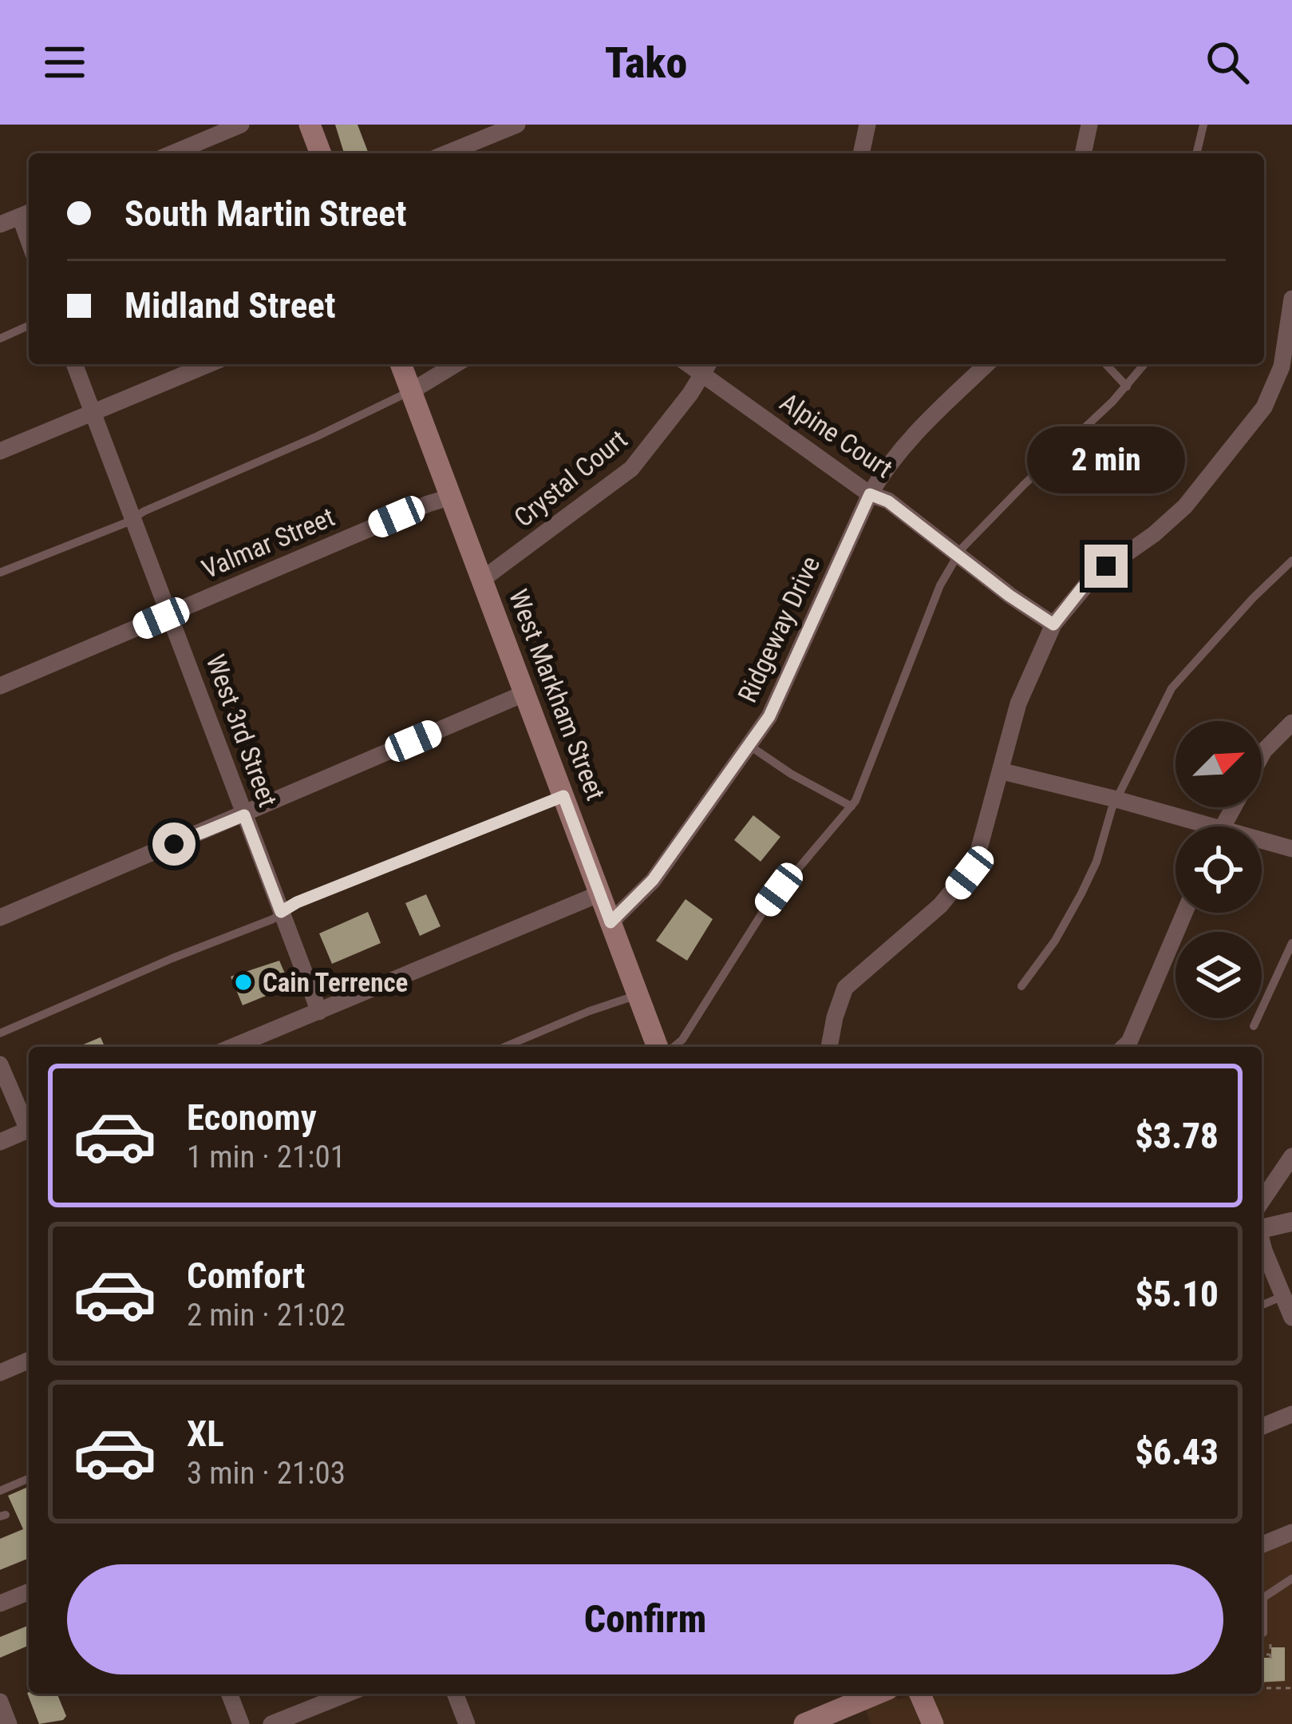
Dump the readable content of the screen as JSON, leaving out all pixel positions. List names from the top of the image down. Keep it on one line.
{"streets":{"main road":["West Markham Street"],"street":["Alpine Court","Crystal Court","Valmar Street","Ridgeway Drive","West 3rd Street"]},"crossings":[["Alpine Court","Crystal Court"],["Alpine Court","Ridgeway Drive"],["Crystal Court","West Markham Street"],["Valmar Street","West Markham Street"],["Valmar Street","West 3rd Street"],["Ridgeway Drive","West Markham Street"]],"places":["Cain Terrence"],"north":"top right","page":{"header":"Tako","banner":["South Martin Street","Midland Street"],"bubble":"2 min","list":[{"name":"Economy","note":"1 min · 21:01","value":"$3.78"},{"name":"Comfort","note":"2 min · 21:02","value":"$5.10"},{"name":"XL","note":"3 min · 21:03","value":"$6.43"}],"buttons":"Confirm"}}
